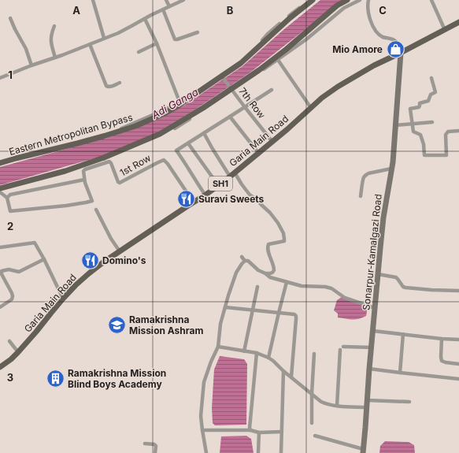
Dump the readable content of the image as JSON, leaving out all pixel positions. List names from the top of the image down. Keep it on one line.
{"streets":{"main road":["Eastern Metropolitan Bypass","Garia Main Road","SH1","Sonarpur-Kamalgazi Road"],"street":["7th Row","1st Row"]},"crossings":[["7th Row","Garia Main Road"],["Garia Main Road","1st Row"],["Garia Main Road","Sonarpur-Kamalgazi Road"]],"water":["Adi Ganga"],"places":{"shop":["Mio Amore"],"restaurant":["Suravi Sweets","Domino's"],"school or university":["Ramakrishna Mission Ashram"],"building":["Ramakrishna Mission Blind Boys Academy"]},"grid":{"columns":["A","B","C"],"rows":["1","2","3"]}}
